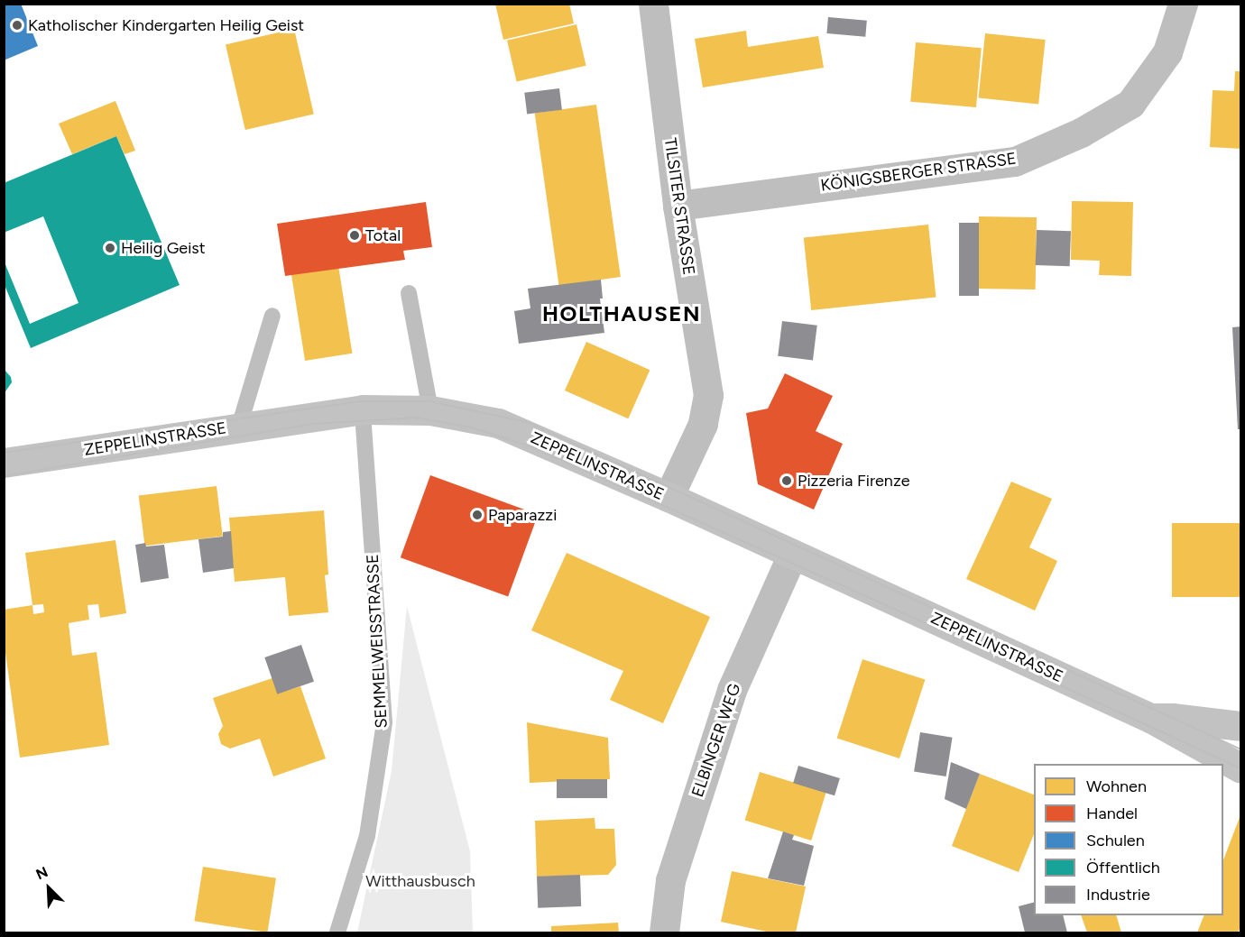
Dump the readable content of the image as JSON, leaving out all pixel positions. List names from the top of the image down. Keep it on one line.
{"streets":{"main road":["ZEPPELINSTRASSE"],"street":["KÖNIGSBERGER STRASSE","TILSITER STRASSE","ELBINGER WEG"],"lane":["SEMMELWEISSTRASSE"]},"crossings":[["KÖNIGSBERGER STRASSE","TILSITER STRASSE"],["TILSITER STRASSE","ZEPPELINSTRASSE"],["ZEPPELINSTRASSE","SEMMELWEISSTRASSE"],["ZEPPELINSTRASSE","ELBINGER WEG"]],"districts":["HOLTHAUSEN"],"parks":["Witthausbusch"],"places":["Katholischer Kindergarten Heilig Geist","Total","Heilig Geist","Pizzeria Firenze","Paparazzi"],"legend":["Wohnen","Handel","Schulen","Öffentlich","Industrie"],"north":"top left"}
